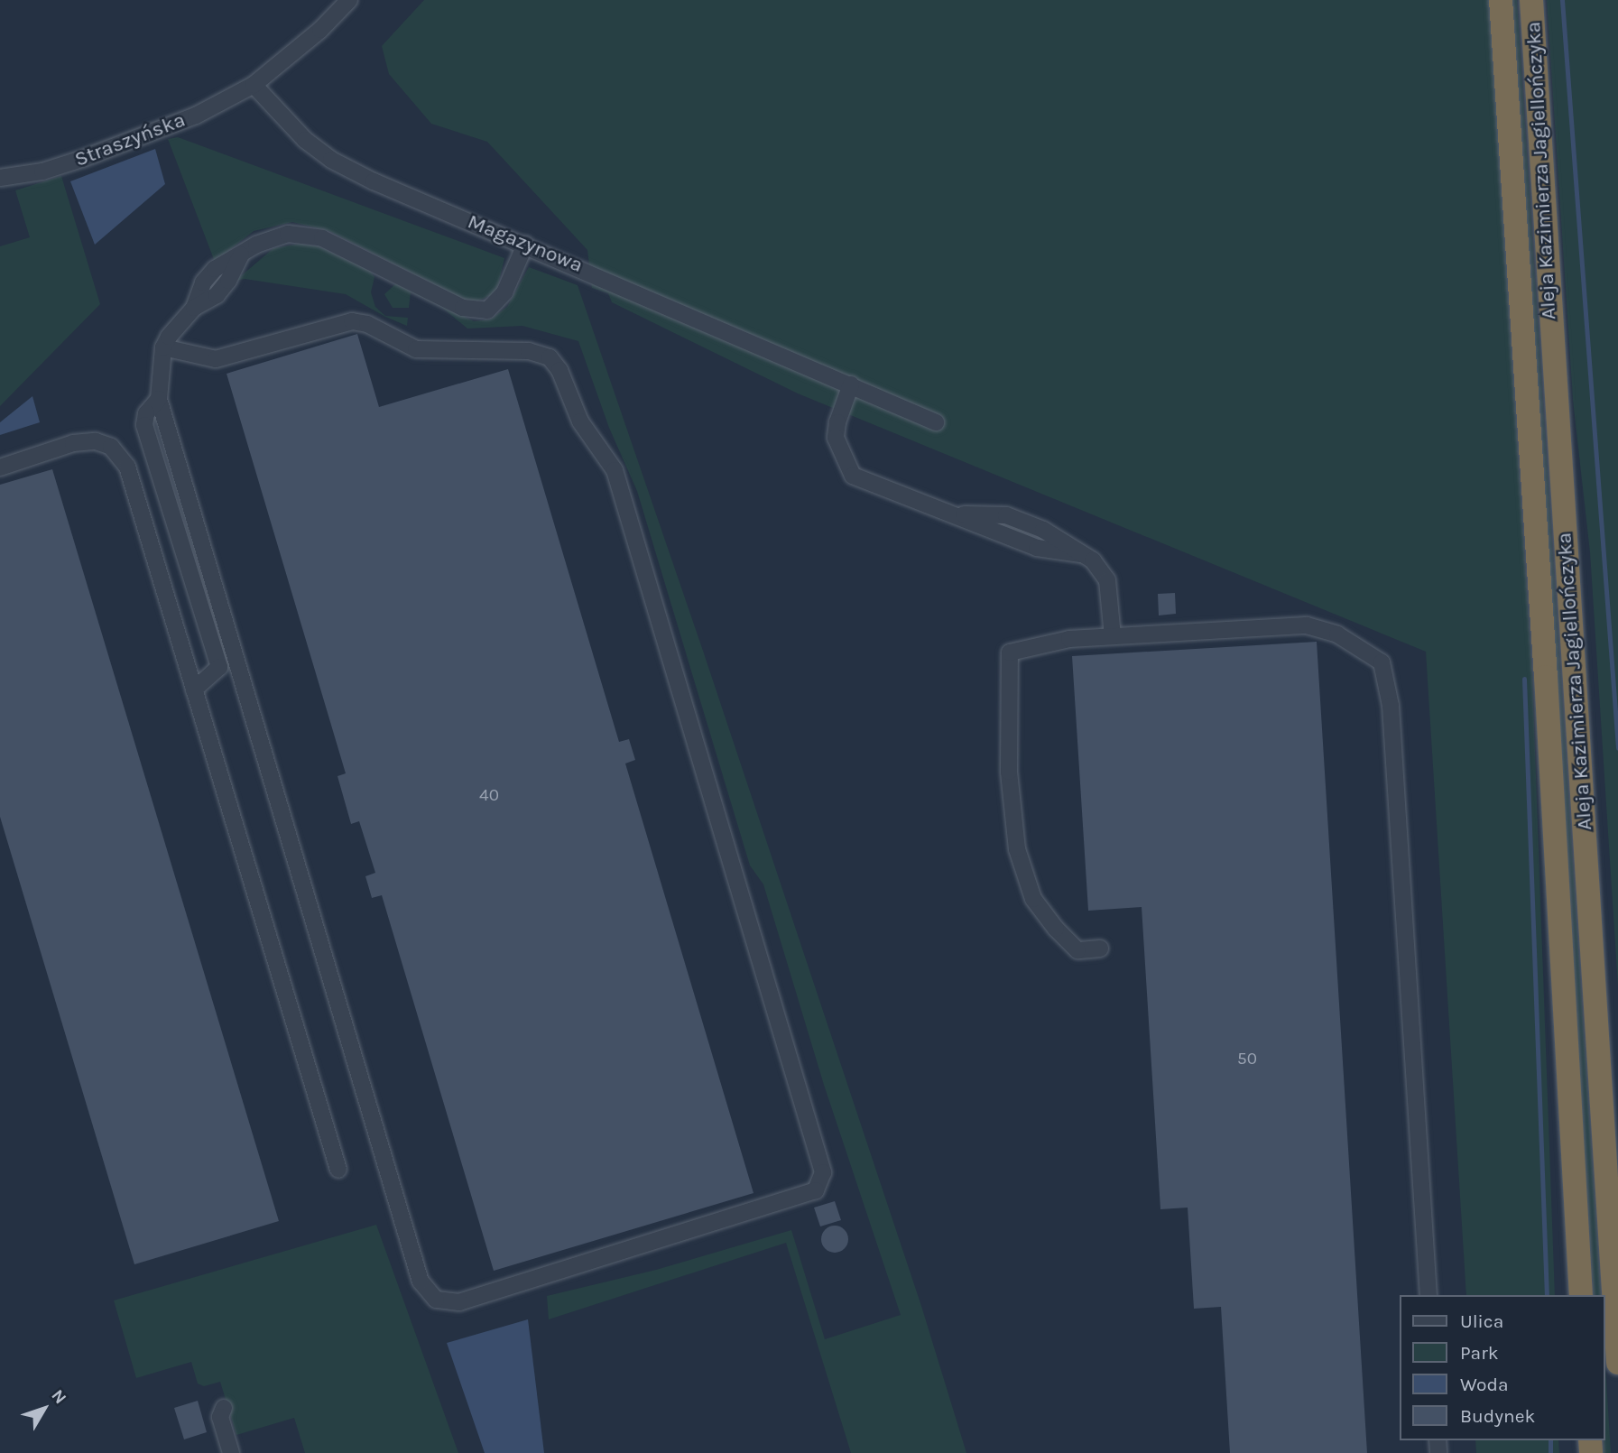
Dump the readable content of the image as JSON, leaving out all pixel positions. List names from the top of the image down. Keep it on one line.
{"streets":{"highway":["Aleja Kazimierza Jagiellończyka"],"street":["Straszyńska","Magazynowa"]},"crossings":[["Straszyńska","Magazynowa"]],"house_numbers":["40","50"],"legend":["Ulica","Park","Woda","Budynek"],"north":"top right"}
